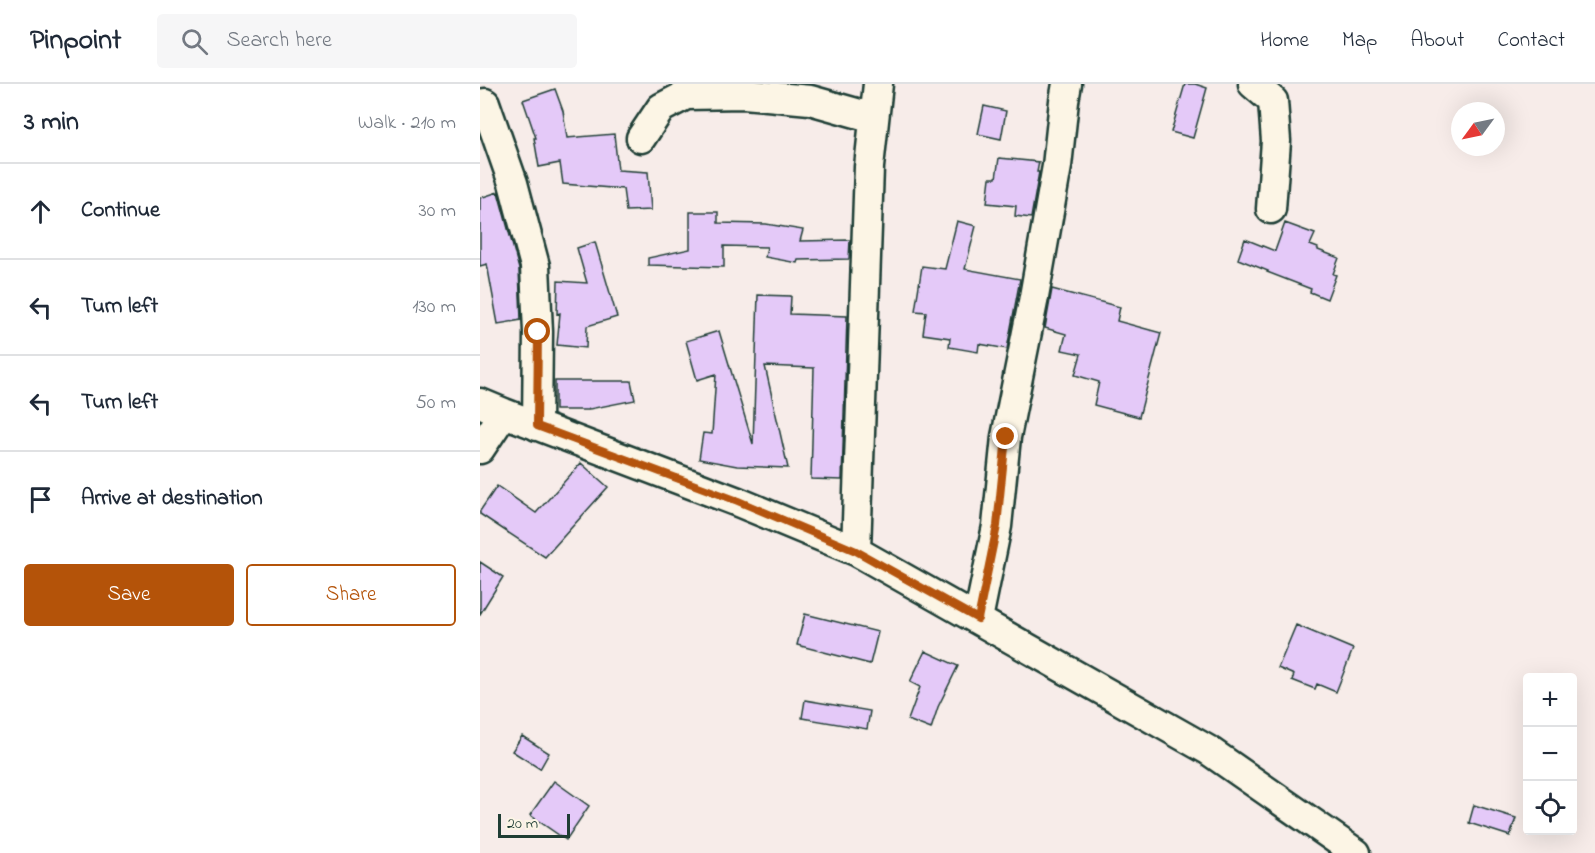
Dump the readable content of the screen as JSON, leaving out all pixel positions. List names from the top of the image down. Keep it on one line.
{"scale_bar":"20 m","north":"bottom left","page":{"header":"Pinpoint","search":"Search here","nav":["Home","Map","About","Contact"],"heading":["3 min","Walk · 210 m"],"list":[["Continue","30 m"],["Turn left","130 m"],["Turn left","50 m"],"Arrive at destination"],"buttons":["Save","Share"],"map_buttons":["+","−"],"scale":"20 m"}}
